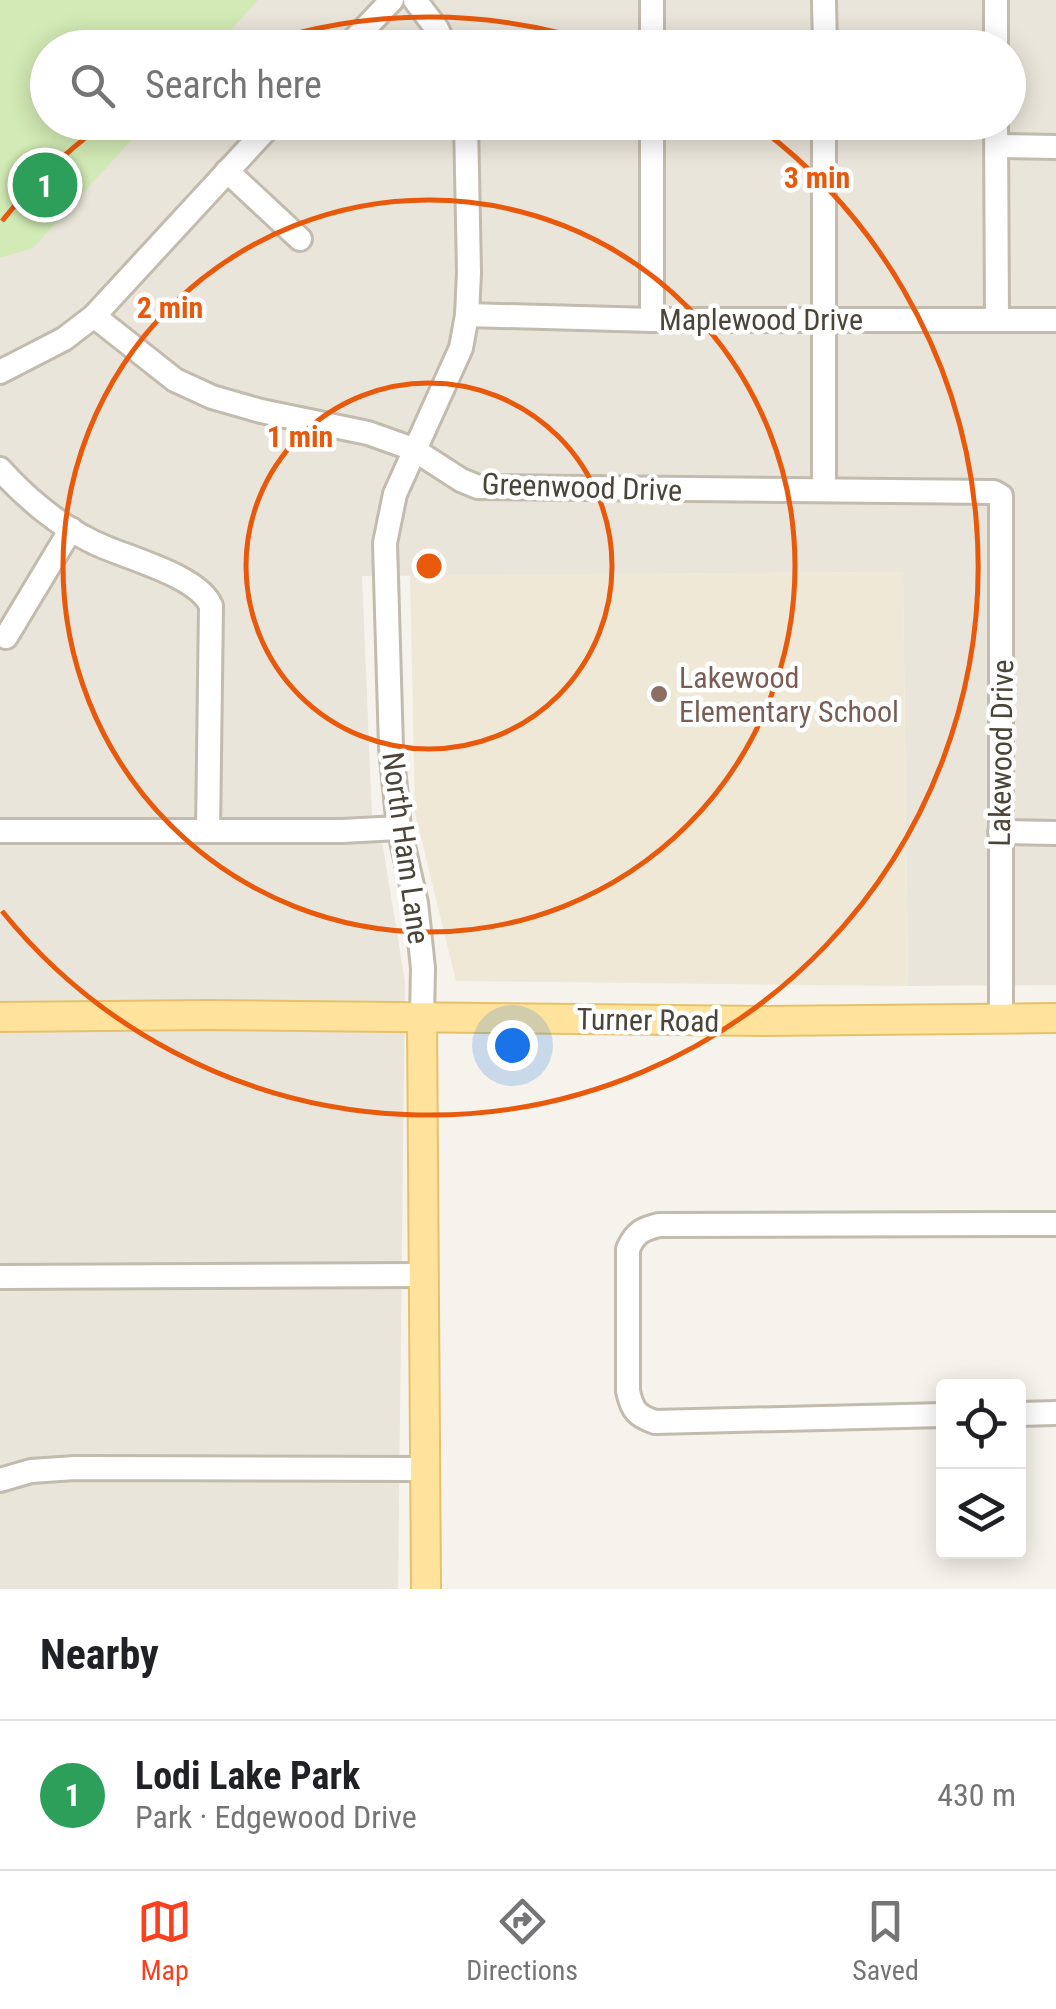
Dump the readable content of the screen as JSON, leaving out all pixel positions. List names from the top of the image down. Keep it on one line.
{"streets":{"main road":["North Ham Lane","Turner Road"],"street":["Maplewood Drive","Greenwood Drive","Lakewood Drive"]},"crossings":[["Maplewood Drive","North Ham Lane"],["Greenwood Drive","Lakewood Drive"],["Greenwood Drive","North Ham Lane"],["Lakewood Drive","Turner Road"],["North Ham Lane","Turner Road"]],"places":["Lakewood Elementary School"],"page":{"search":"Search here","pins":"1","heading":"Nearby","list":[{"mark":"1","name":"Lodi Lake Park","note":"Park · Edgewood Drive","value":"430 m"}],"nav":["Map","Directions","Saved"]},"rings":["3 min","2 min","1 min"]}
